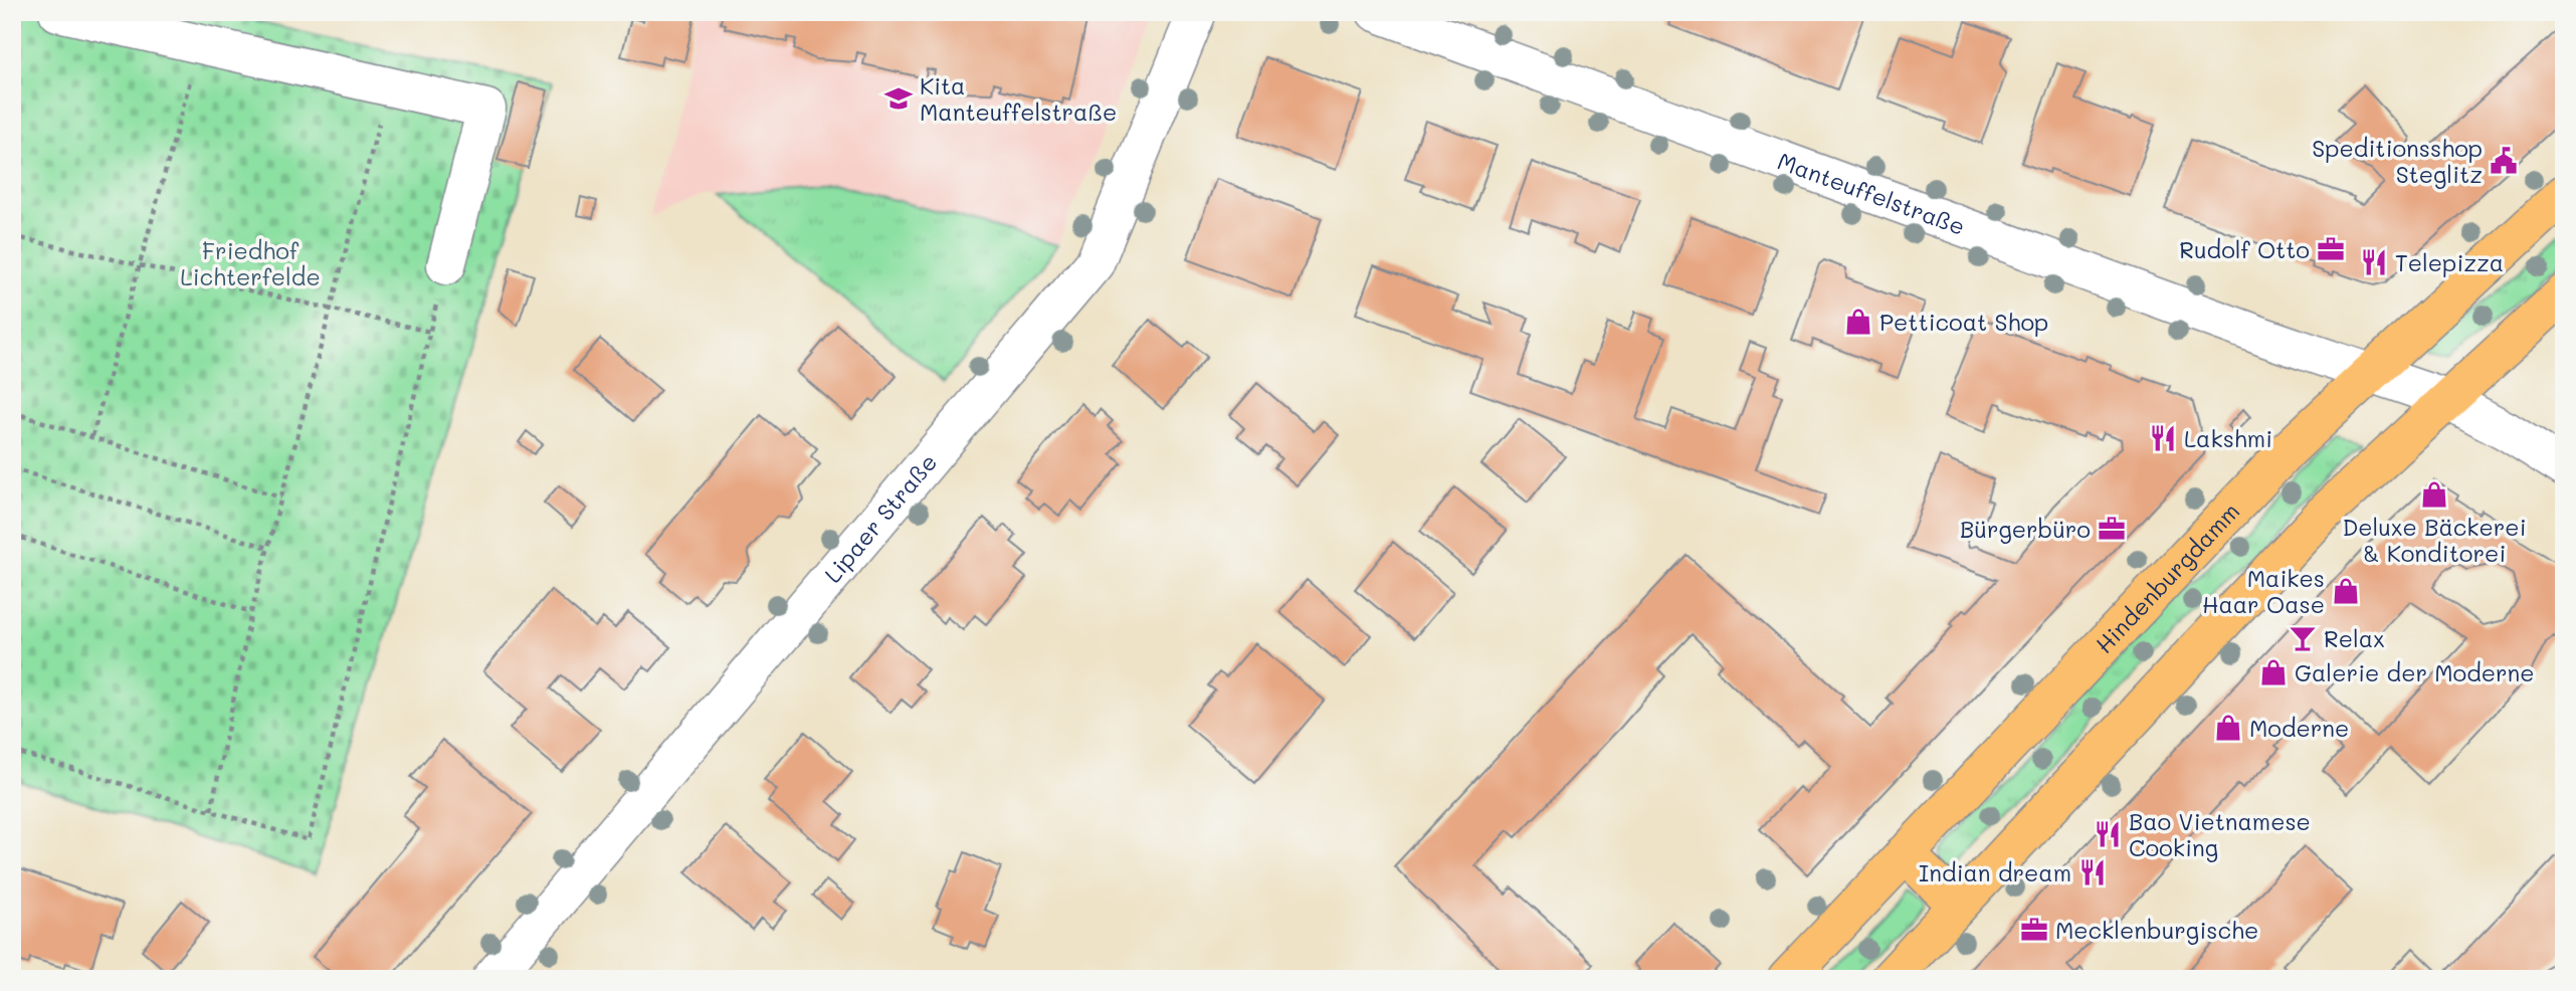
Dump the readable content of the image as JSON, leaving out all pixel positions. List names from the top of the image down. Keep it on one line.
{"streets":{"main road":["Hindenburgdamm"],"street":["Manteuffelstraße","Lipaer Straße"]},"crossings":[["Manteuffelstraße","Hindenburgdamm"]],"parks":["Friedhof Lichterfelde"],"places":{"school or university":["Kita Manteuffelstraße"],"public building":["Speditionsshop Steglitz"],"office":["Rudolf Otto","Bürgerbüro","Mecklenburgische"],"restaurant":["Telepizza","Lakshmi","Bao Vietnamese Cooking","Indian dream"],"shop":["Petticoat Shop","Deluxe Bäckerei & Konditorei","Maikes Haar Oase","Galerie der Moderne","Moderne"],"bar":["Relax"]}}
